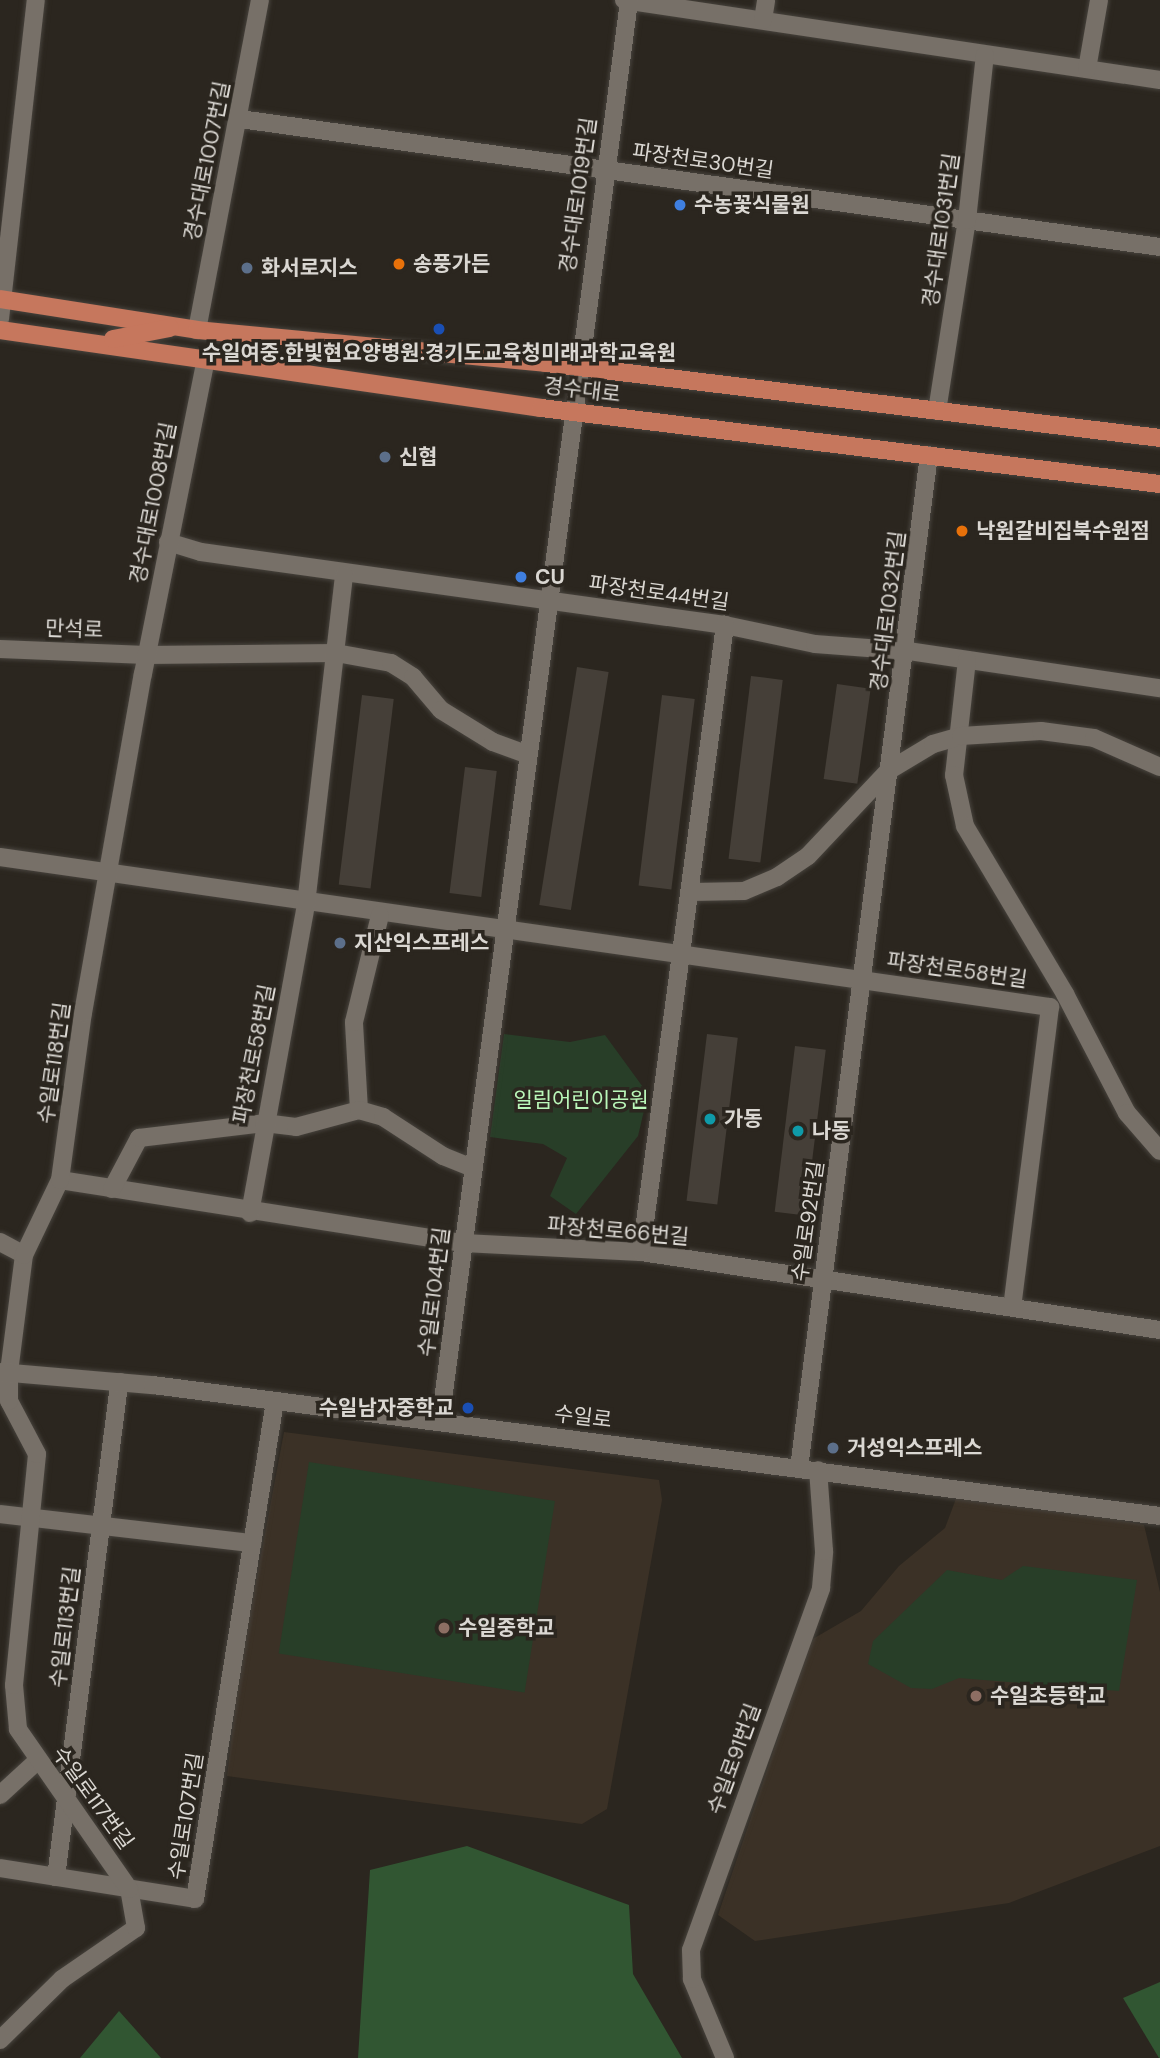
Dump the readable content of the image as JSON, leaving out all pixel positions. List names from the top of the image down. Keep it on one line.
{"streets":{"main road":["경수대로"],"street":["경수대로1007번길","파장천로30번길","경수대로1019번길","경수대로1031번길","경수대로1008번길","파장천로44번길","경수대로1032번길","만석로","파장천로58번길","수일로118번길","수일로92번길","파장천로66번길","수일로104번길","수일로","수일로113번길","수일로91번길","수일로117번길","수일로107번길"]},"crossings":[["경수대로1007번길","파장천로30번길"],["경수대로1007번길","경수대로"],["파장천로30번길","경수대로1019번길"],["파장천로30번길","경수대로1031번길"],["경수대로1019번길","경수대로"],["경수대로1019번길","파장천로44번길"],["경수대로1019번길","수일로104번길"],["경수대로1031번길","경수대로"],["경수대로","경수대로1008번길"],["경수대로","경수대로1032번길"],["경수대로1008번길","파장천로44번길"],["경수대로1008번길","만석로"],["경수대로1008번길","파장천로58번길"],["경수대로1008번길","수일로118번길"],["파장천로44번길","경수대로1032번길"],["파장천로44번길","수일로104번길"],["경수대로1032번길","파장천로58번길"],["경수대로1032번길","수일로92번길"],["파장천로58번길","수일로118번길"],["파장천로58번길","수일로92번길"],["파장천로58번길","파장천로66번길"],["파장천로58번길","수일로104번길"],["수일로118번길","파장천로66번길"],["수일로118번길","수일로"],["수일로118번길","수일로117번길"],["수일로92번길","파장천로66번길"],["수일로92번길","수일로"],["파장천로66번길","수일로104번길"],["수일로104번길","수일로"],["수일로","수일로113번길"],["수일로","수일로91번길"],["수일로","수일로117번길"],["수일로","수일로107번길"],["수일로113번길","수일로117번길"],["수일로113번길","수일로107번길"],["수일로117번길","수일로107번길"]],"parks":["일림어린이공원"],"places":["수농꽃식물원","송풍가든","화서로지스","수일여중.한빛현요양병원.경기도교육청미래과학교육원","신협","낙원갈비집북수원점","CU","지산익스프레스","가동","나동","수일남자중학교","거성익스프레스","수일중학교","수일초등학교"]}
